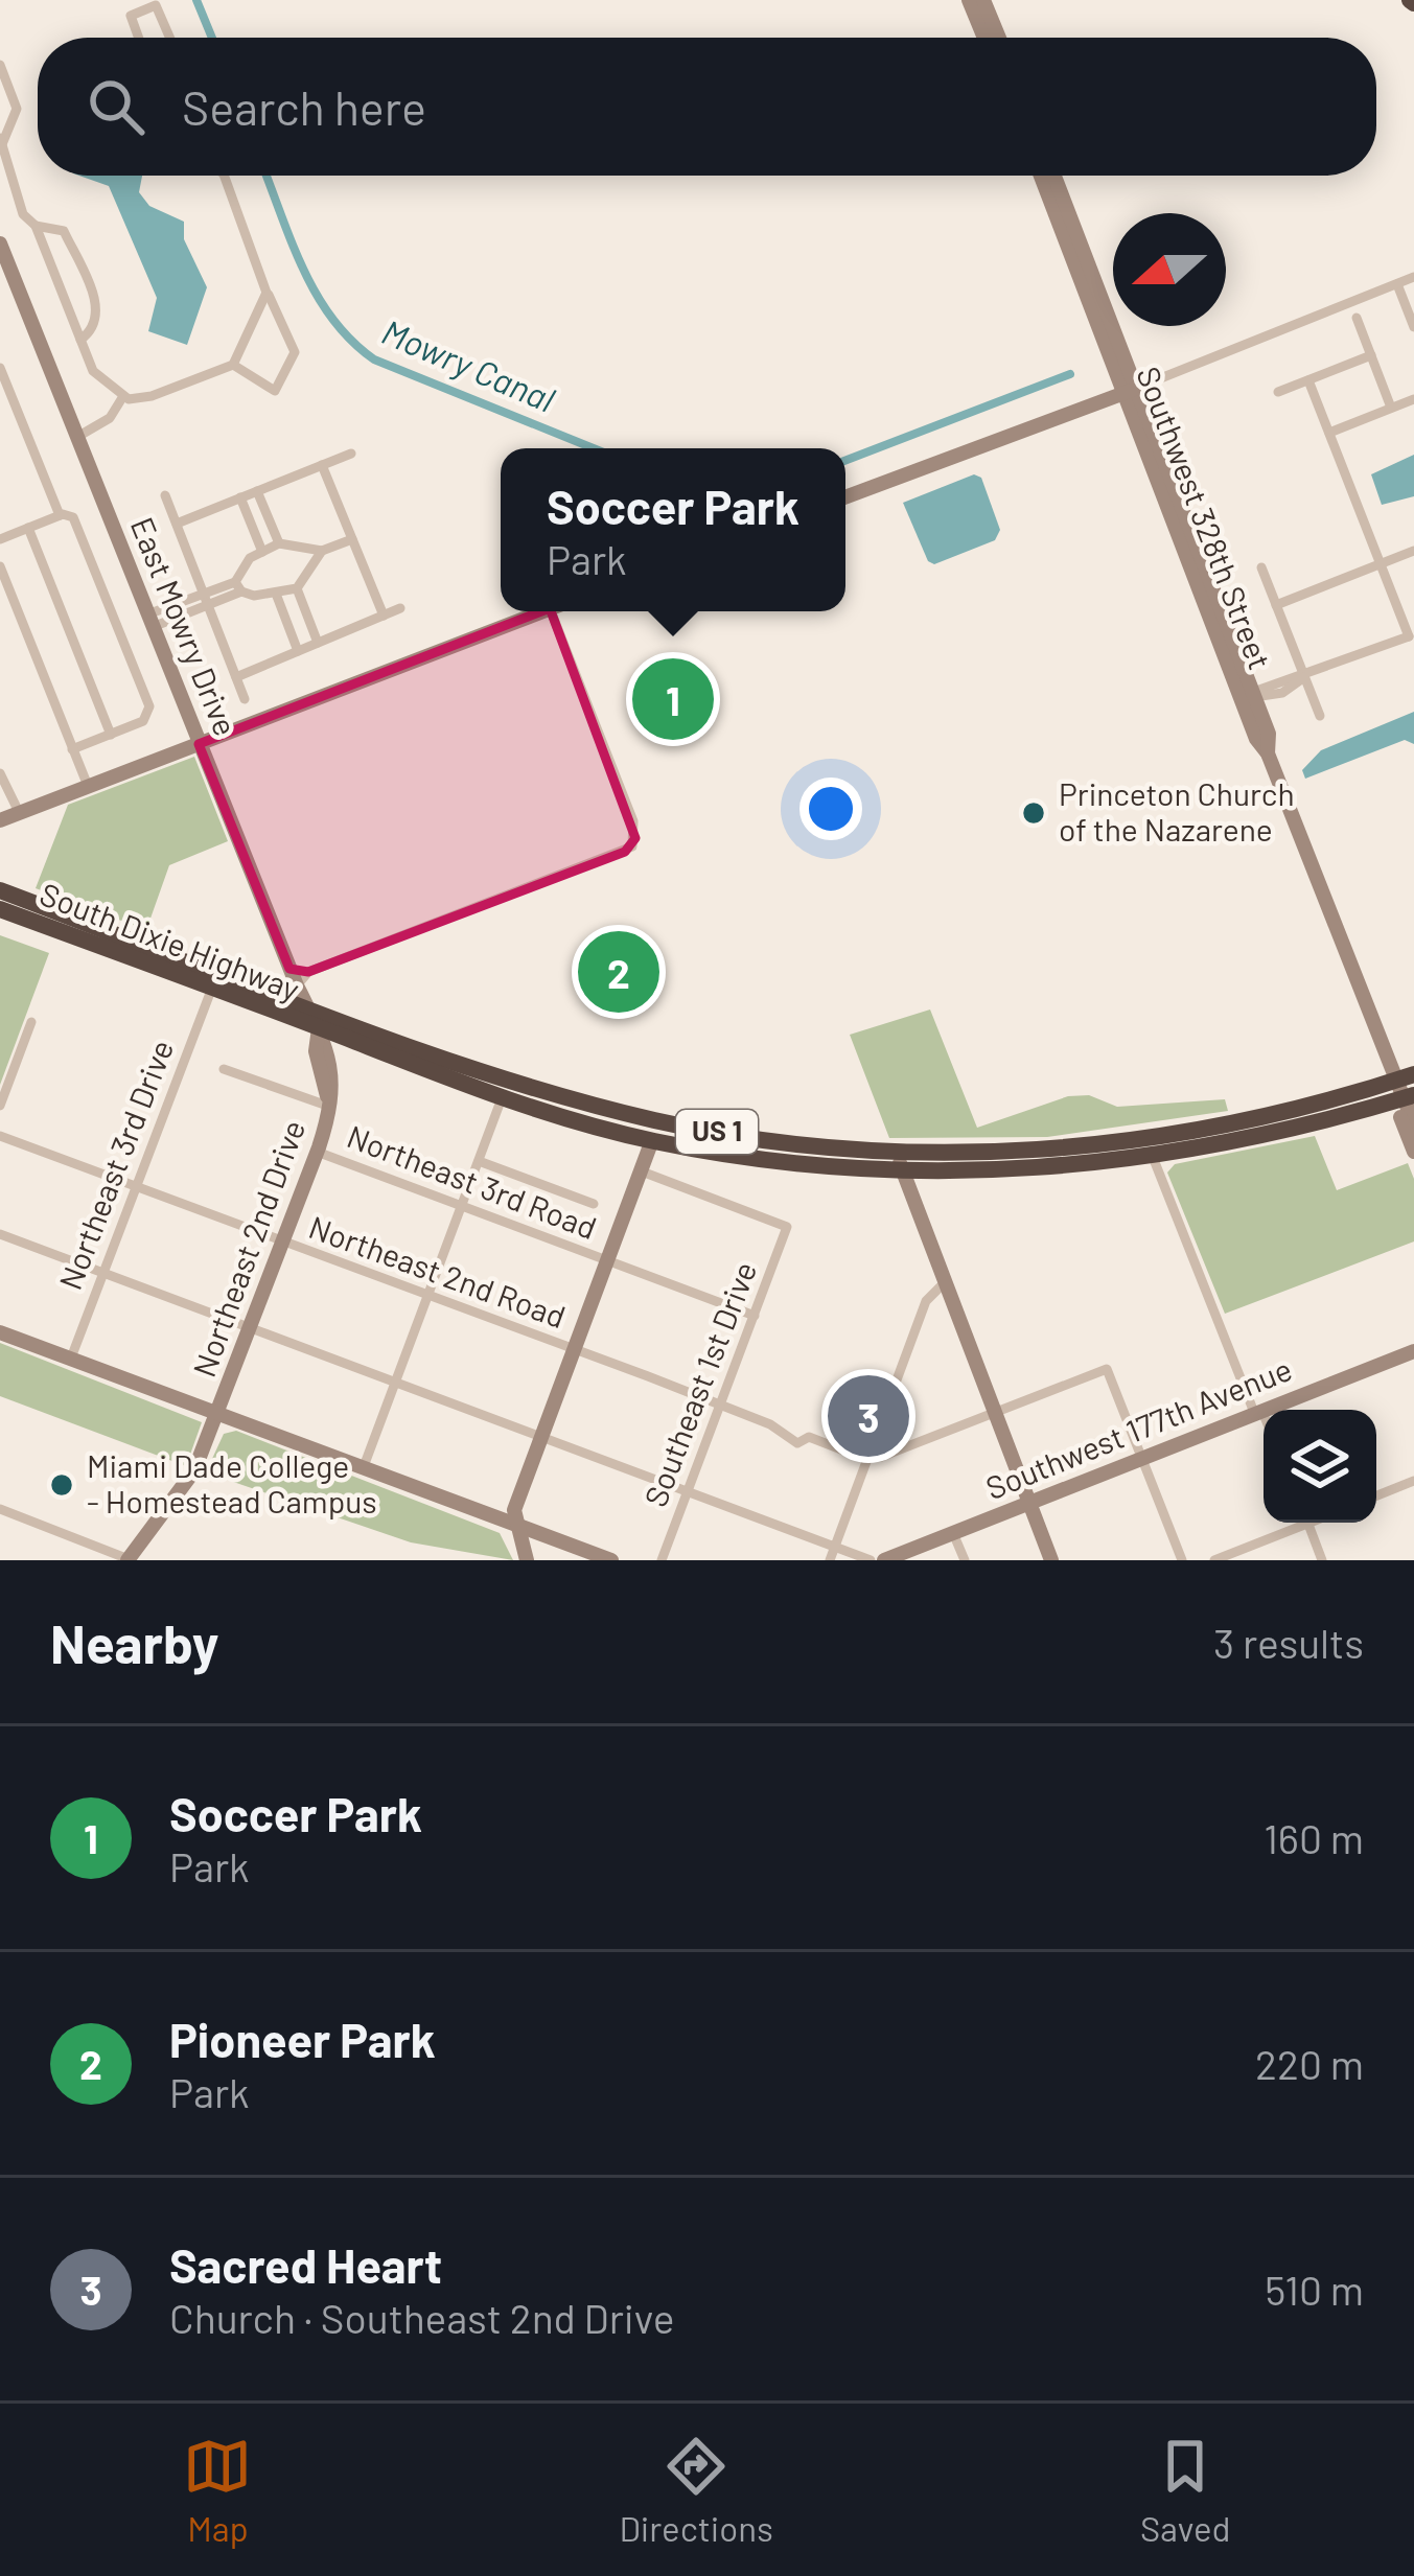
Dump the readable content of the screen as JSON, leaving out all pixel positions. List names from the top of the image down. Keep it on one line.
{"streets":{"highway":["South Dixie Highway","US 1"],"street":["Southwest 328th Street","East Mowry Drive","Northeast 3rd Drive","Northeast 3rd Road","Northeast 2nd Drive","Northeast 2nd Road","Southeast 1st Drive","Southwest 177th Avenue"]},"crossings":[["Southwest 328th Street","US 1"],["East Mowry Drive","South Dixie Highway"],["East Mowry Drive","US 1"],["East Mowry Drive","Northeast 2nd Drive"],["South Dixie Highway","US 1"],["South Dixie Highway","Northeast 3rd Drive"],["South Dixie Highway","Northeast 2nd Drive"],["US 1","Northeast 2nd Drive"],["Northeast 3rd Drive","Northeast 2nd Road"],["Northeast 3rd Road","Northeast 2nd Drive"],["Northeast 3rd Road","Southeast 1st Drive"],["Northeast 2nd Drive","Northeast 2nd Road"],["Northeast 2nd Road","Southeast 1st Drive"]],"water":["Mowry Canal"],"places":["Princeton Church of the Nazarene","Miami Dade College - Homestead Campus"],"north":"left","page":{"search":"Search here","popup":["Soccer Park","Park"],"pins":["1","2","3"],"heading":["Nearby","3 results"],"list":[{"mark":"1","name":"Soccer Park","note":"Park","value":"160 m"},{"mark":"2","name":"Pioneer Park","note":"Park","value":"220 m"},{"mark":"3","name":"Sacred Heart","note":"Church · Southeast 2nd Drive","value":"510 m"}],"nav":["Map","Directions","Saved"]}}
